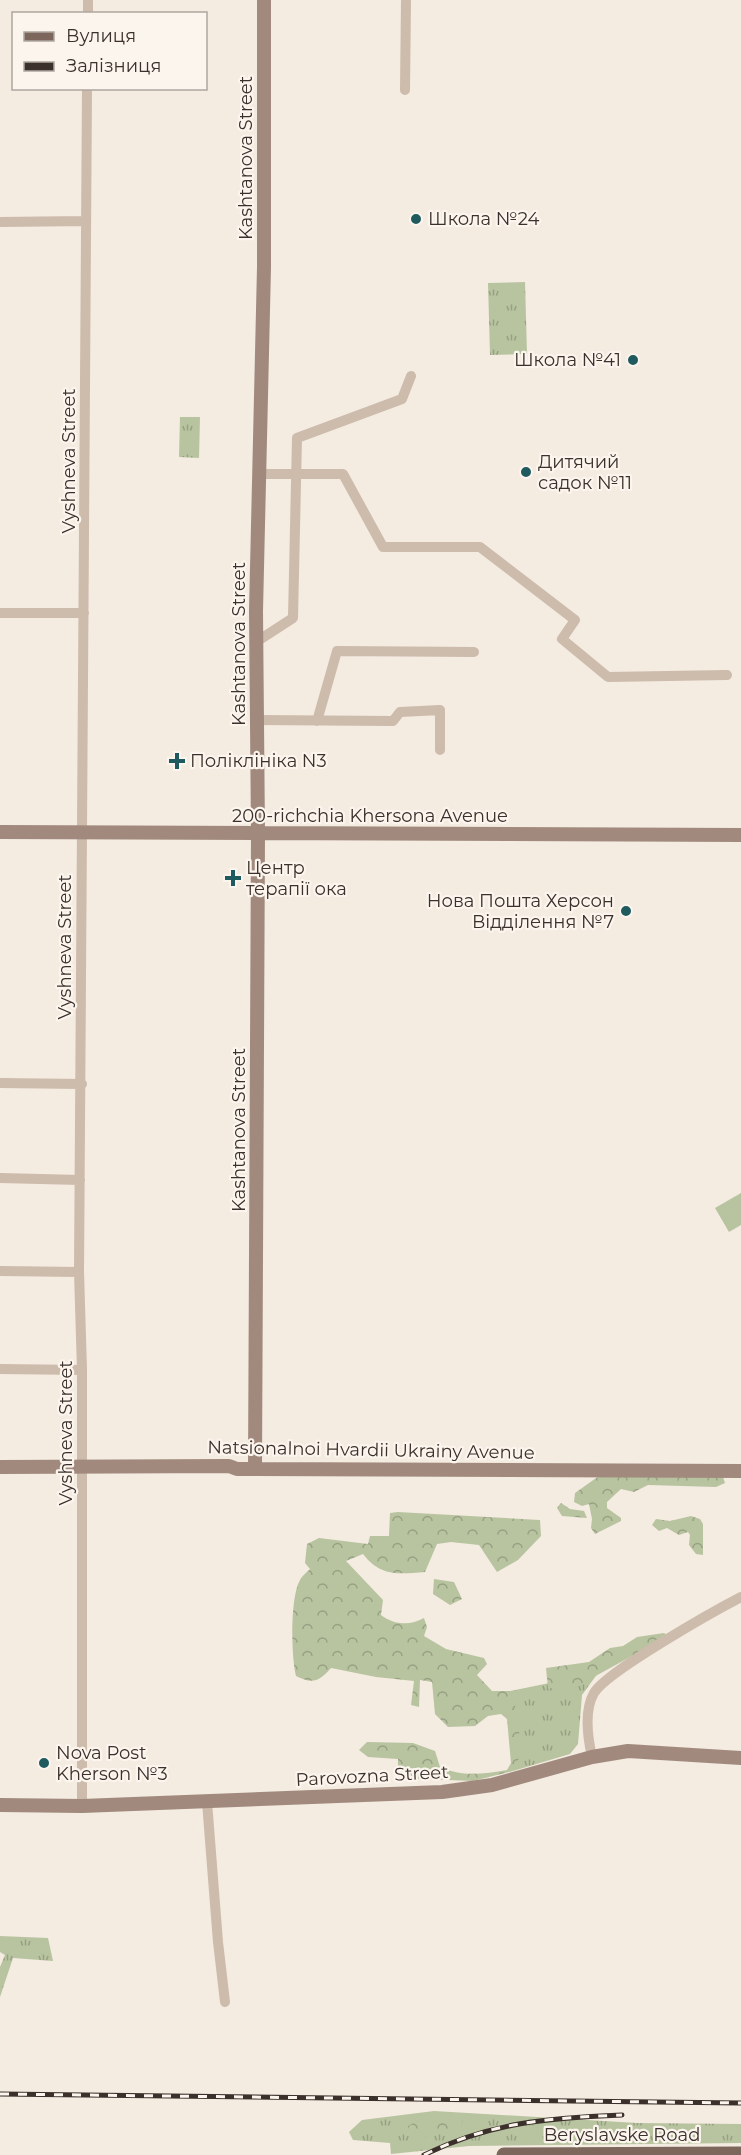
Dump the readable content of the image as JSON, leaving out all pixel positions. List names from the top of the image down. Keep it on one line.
{"streets":{"main road":["Beryslavske Road"],"street":["Kashtanova Street","Vyshneva Street","200-richchia Khersona Avenue","Natsionalnoi Hvardii Ukrainy Avenue","Parovozna Street"]},"crossings":[["Kashtanova Street","200-richchia Khersona Avenue"],["Kashtanova Street","Natsionalnoi Hvardii Ukrainy Avenue"],["Vyshneva Street","200-richchia Khersona Avenue"],["Vyshneva Street","Natsionalnoi Hvardii Ukrainy Avenue"],["Vyshneva Street","Parovozna Street"]],"places":{"other":["Школа №24","Школа №41","Дитячий садок №11","Нова Пошта Херсон Відділення №7","Nova Post Kherson №3"],"health":["Поліклініка N3","Центр терапії ока"]},"legend":["Вулиця","Залізниця"]}
